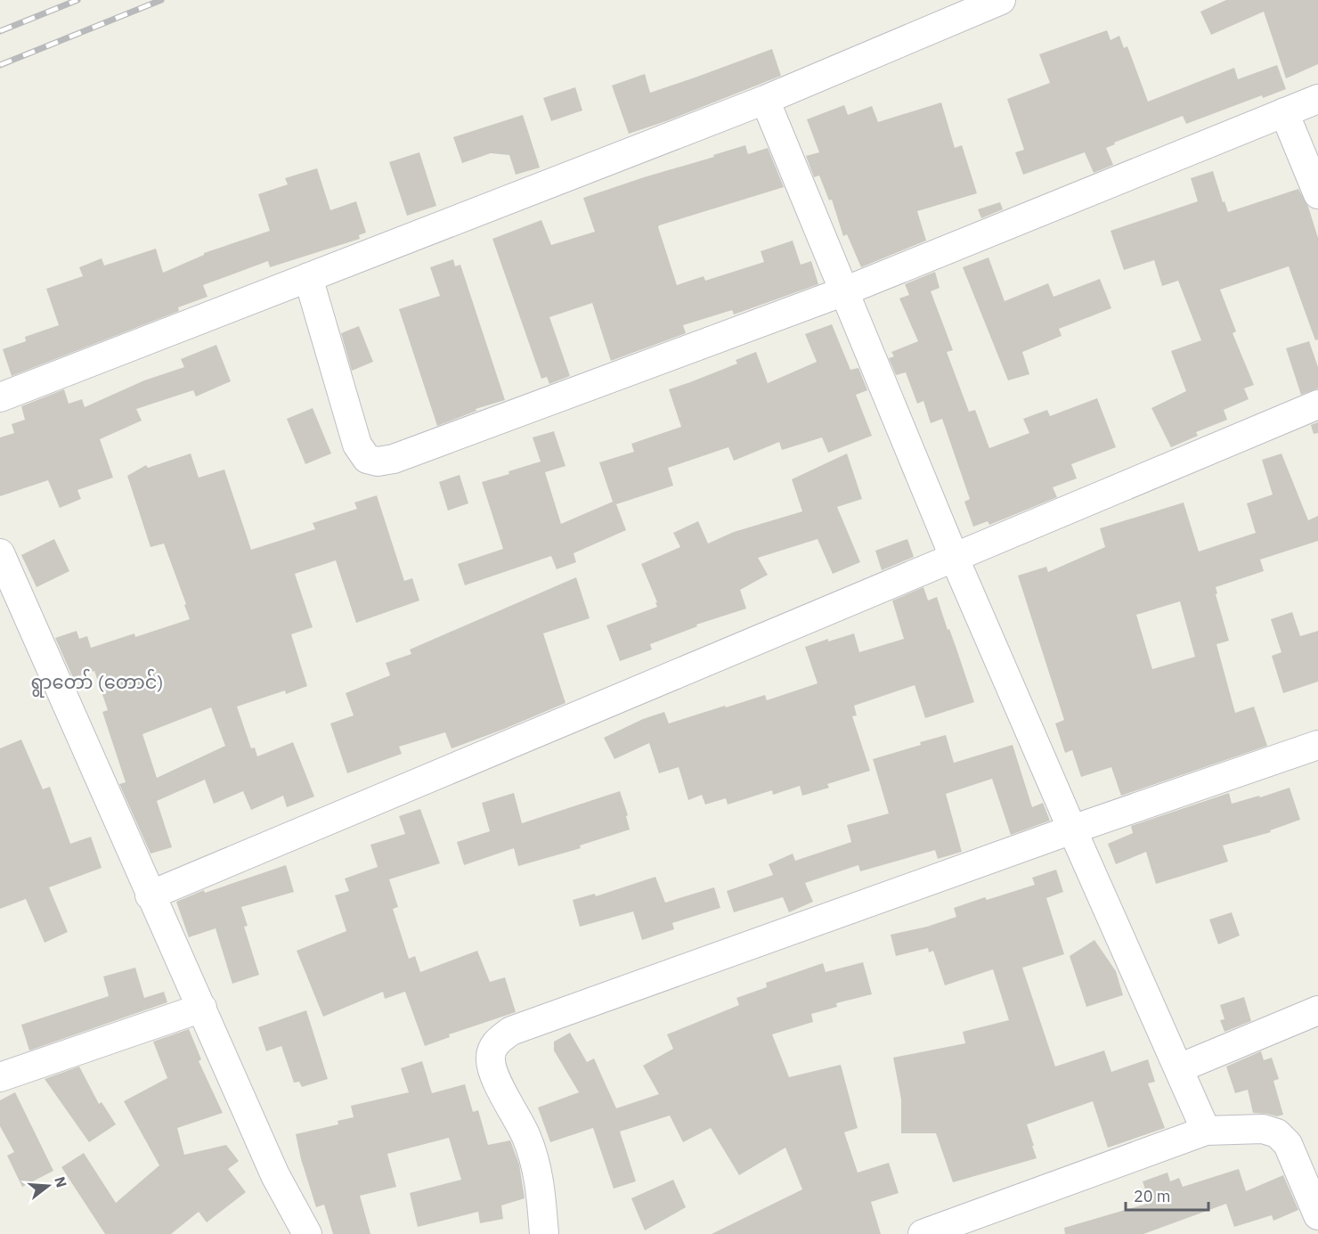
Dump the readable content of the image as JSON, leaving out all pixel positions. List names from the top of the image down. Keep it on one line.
{"districts":["ရွာတော် (တောင်)"],"scale_bar":"20 m","north":"right"}
